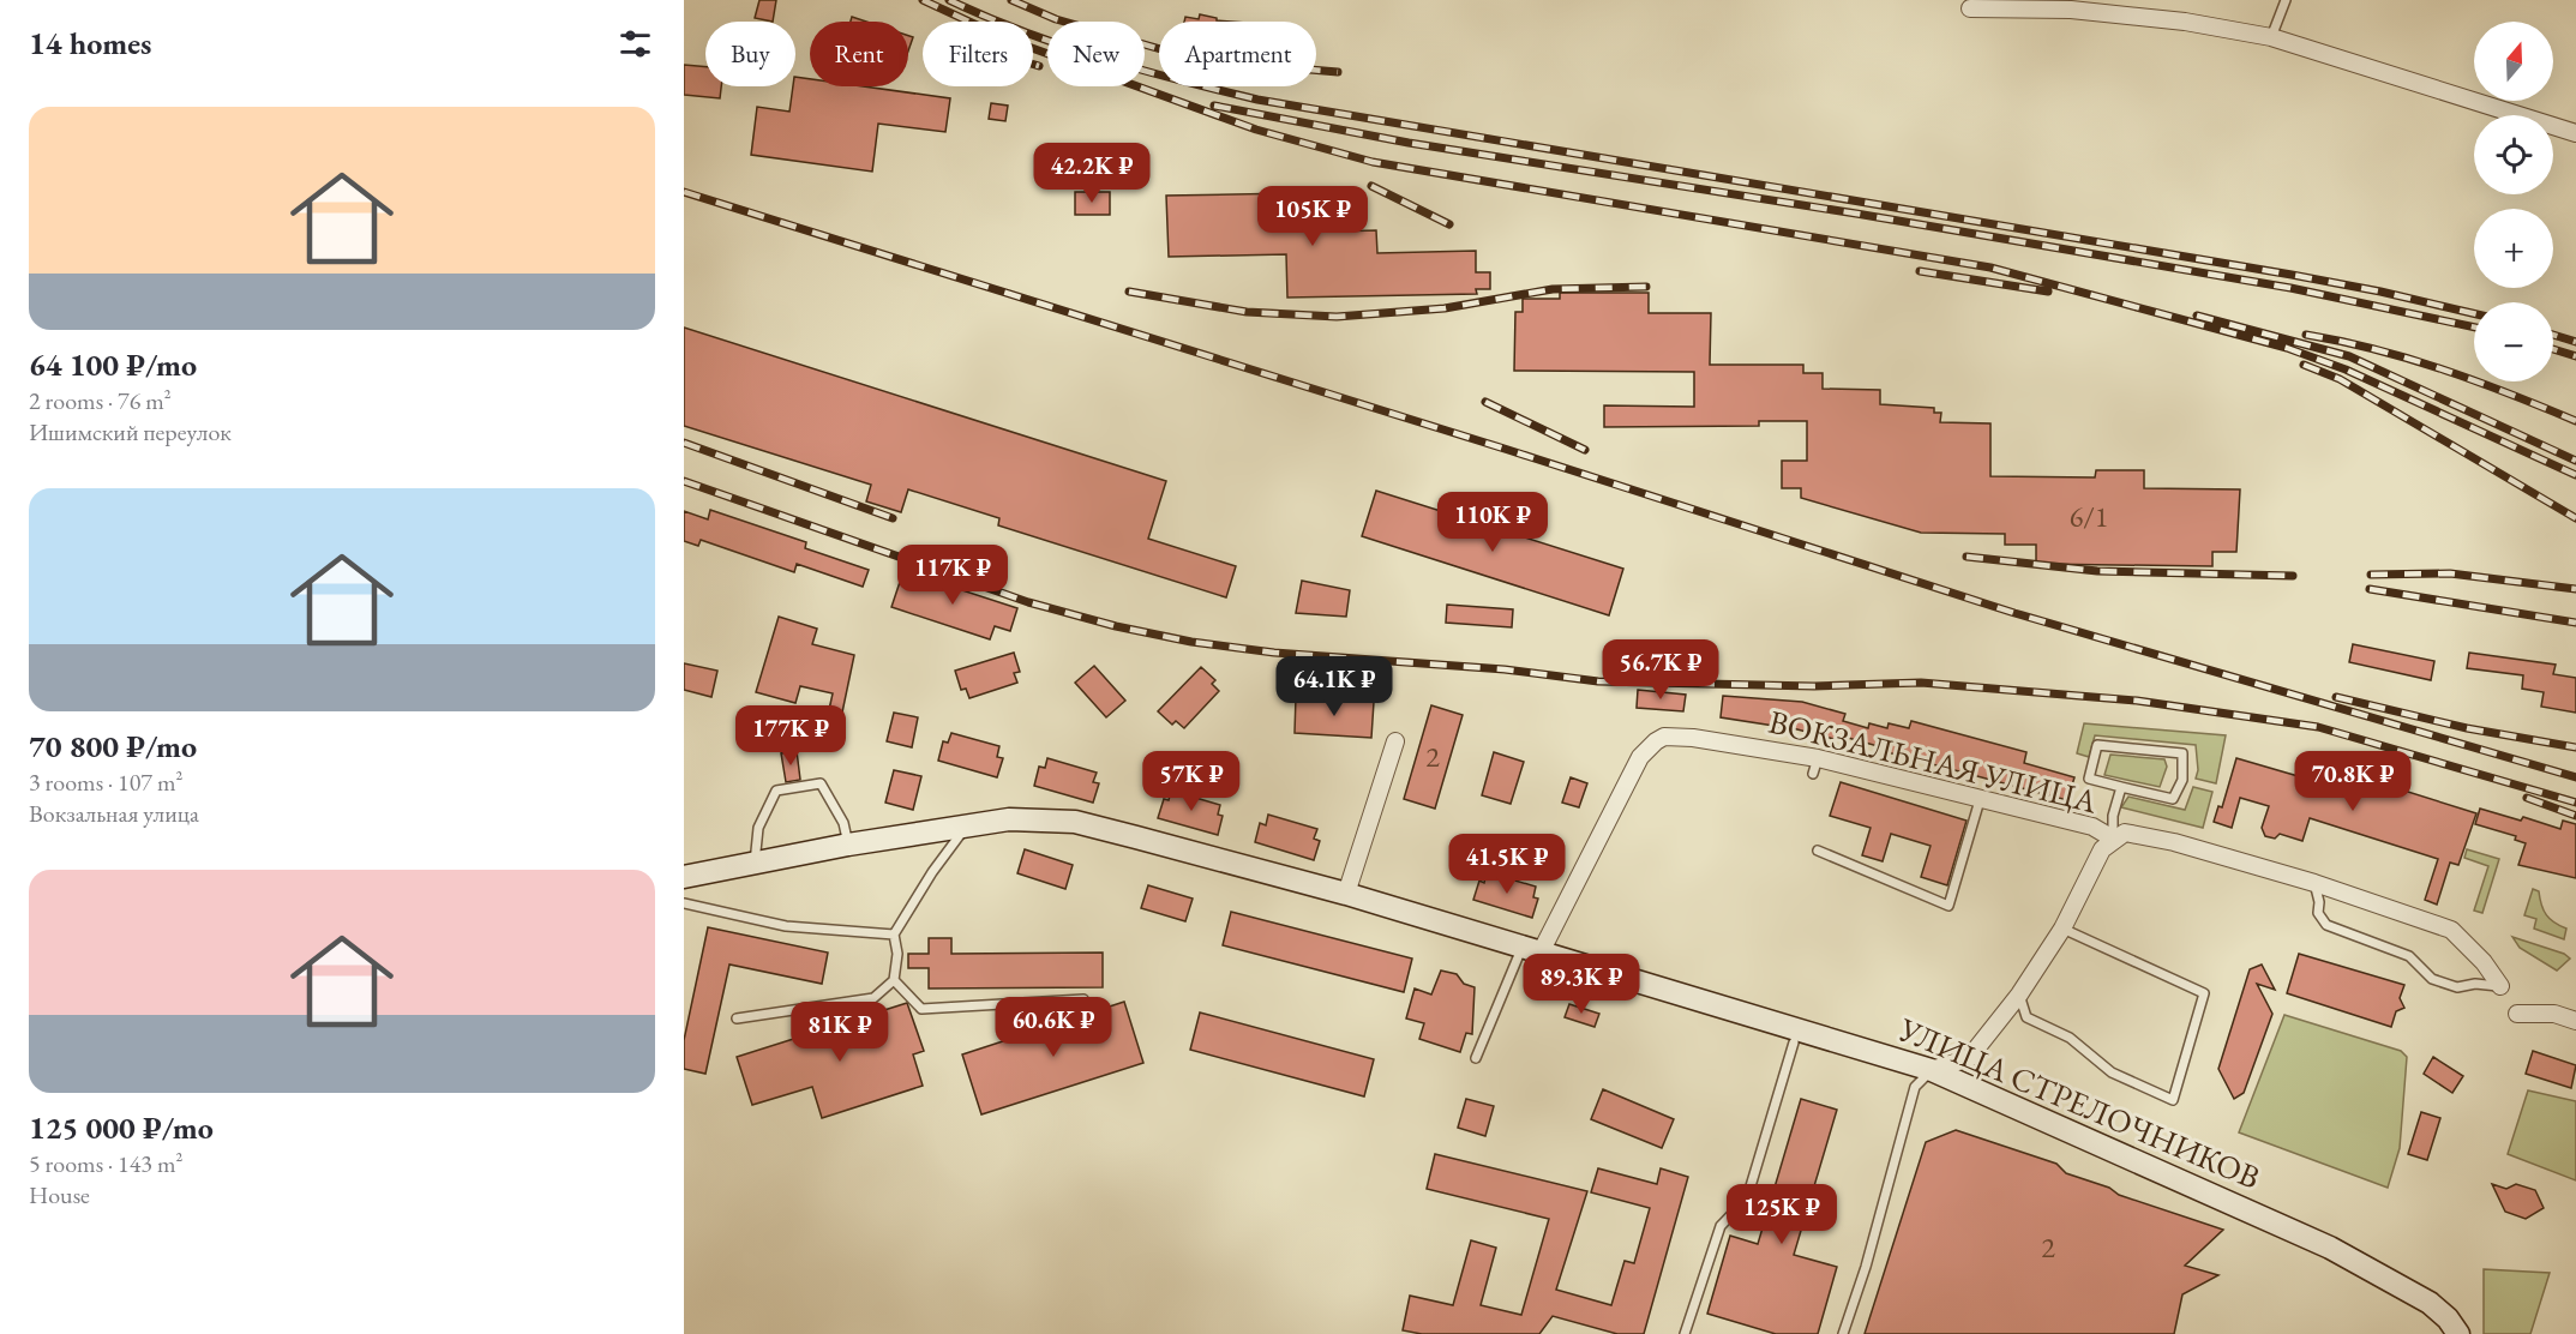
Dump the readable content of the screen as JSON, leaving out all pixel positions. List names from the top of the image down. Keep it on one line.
{"streets":{"main road":["УЛИЦА СТРЕЛОЧНИКОВ"],"street":["ВОКЗАЛЬНАЯ УЛИЦА"]},"crossings":[["ВОКЗАЛЬНАЯ УЛИЦА","УЛИЦА СТРЕЛОЧНИКОВ"]],"house_numbers":["6/1","2","2"],"north":"top","page":{"heading":"14 homes","map_buttons":["+","−"],"chip":["Buy","Rent","Filters","New","Apartment"],"list":[{"name":"64 100 ₽/mo","note":"2 rooms · 76 m² · Ишимский переулок"},{"name":"70 800 ₽/mo","note":"3 rooms · 107 m² · Вокзальная улица"},{"name":"125 000 ₽/mo","note":"5 rooms · 143 m² · House"}],"price":["42.2K ₽","105K ₽","110K ₽","117K ₽","56.7K ₽","64.1K ₽","177K ₽","57K ₽","70.8K ₽","41.5K ₽","89.3K ₽","60.6K ₽","81K ₽","125K ₽"]}}
